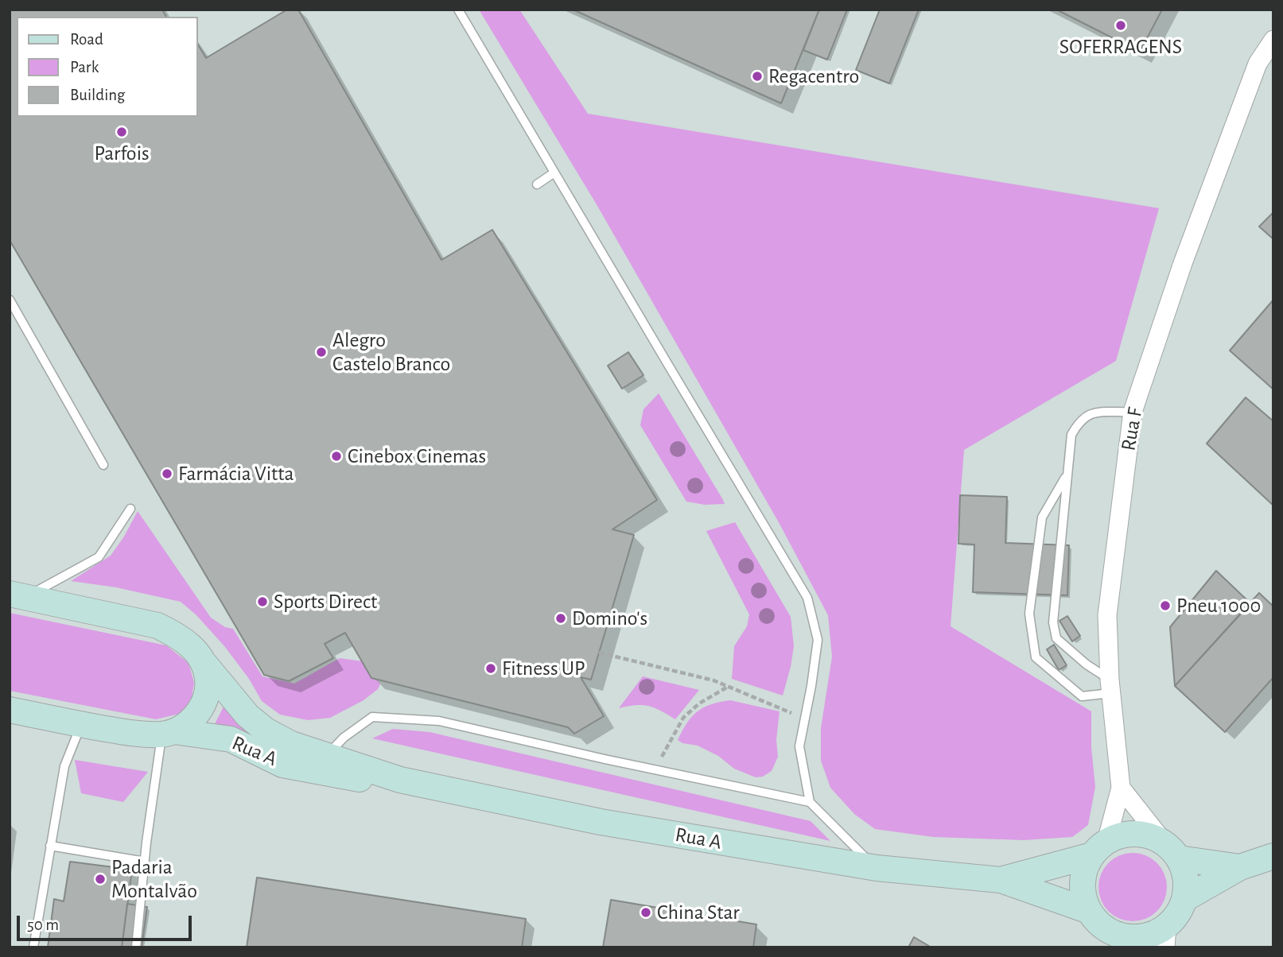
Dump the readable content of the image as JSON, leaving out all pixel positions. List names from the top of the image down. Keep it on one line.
{"streets":{"street":["Rua F","Rua A"]},"crossings":[["Rua F","Rua A"]],"places":["SOFERRAGENS","Regacentro","Parfois","Alegro Castelo Branco","Cinebox Cinemas","Farmácia Vitta","Sports Direct","Pneu 1000","Domino's","Fitness UP","Padaria Montalvão","China Star"],"legend":["Road","Park","Building"],"scale_bar":"50 m"}
